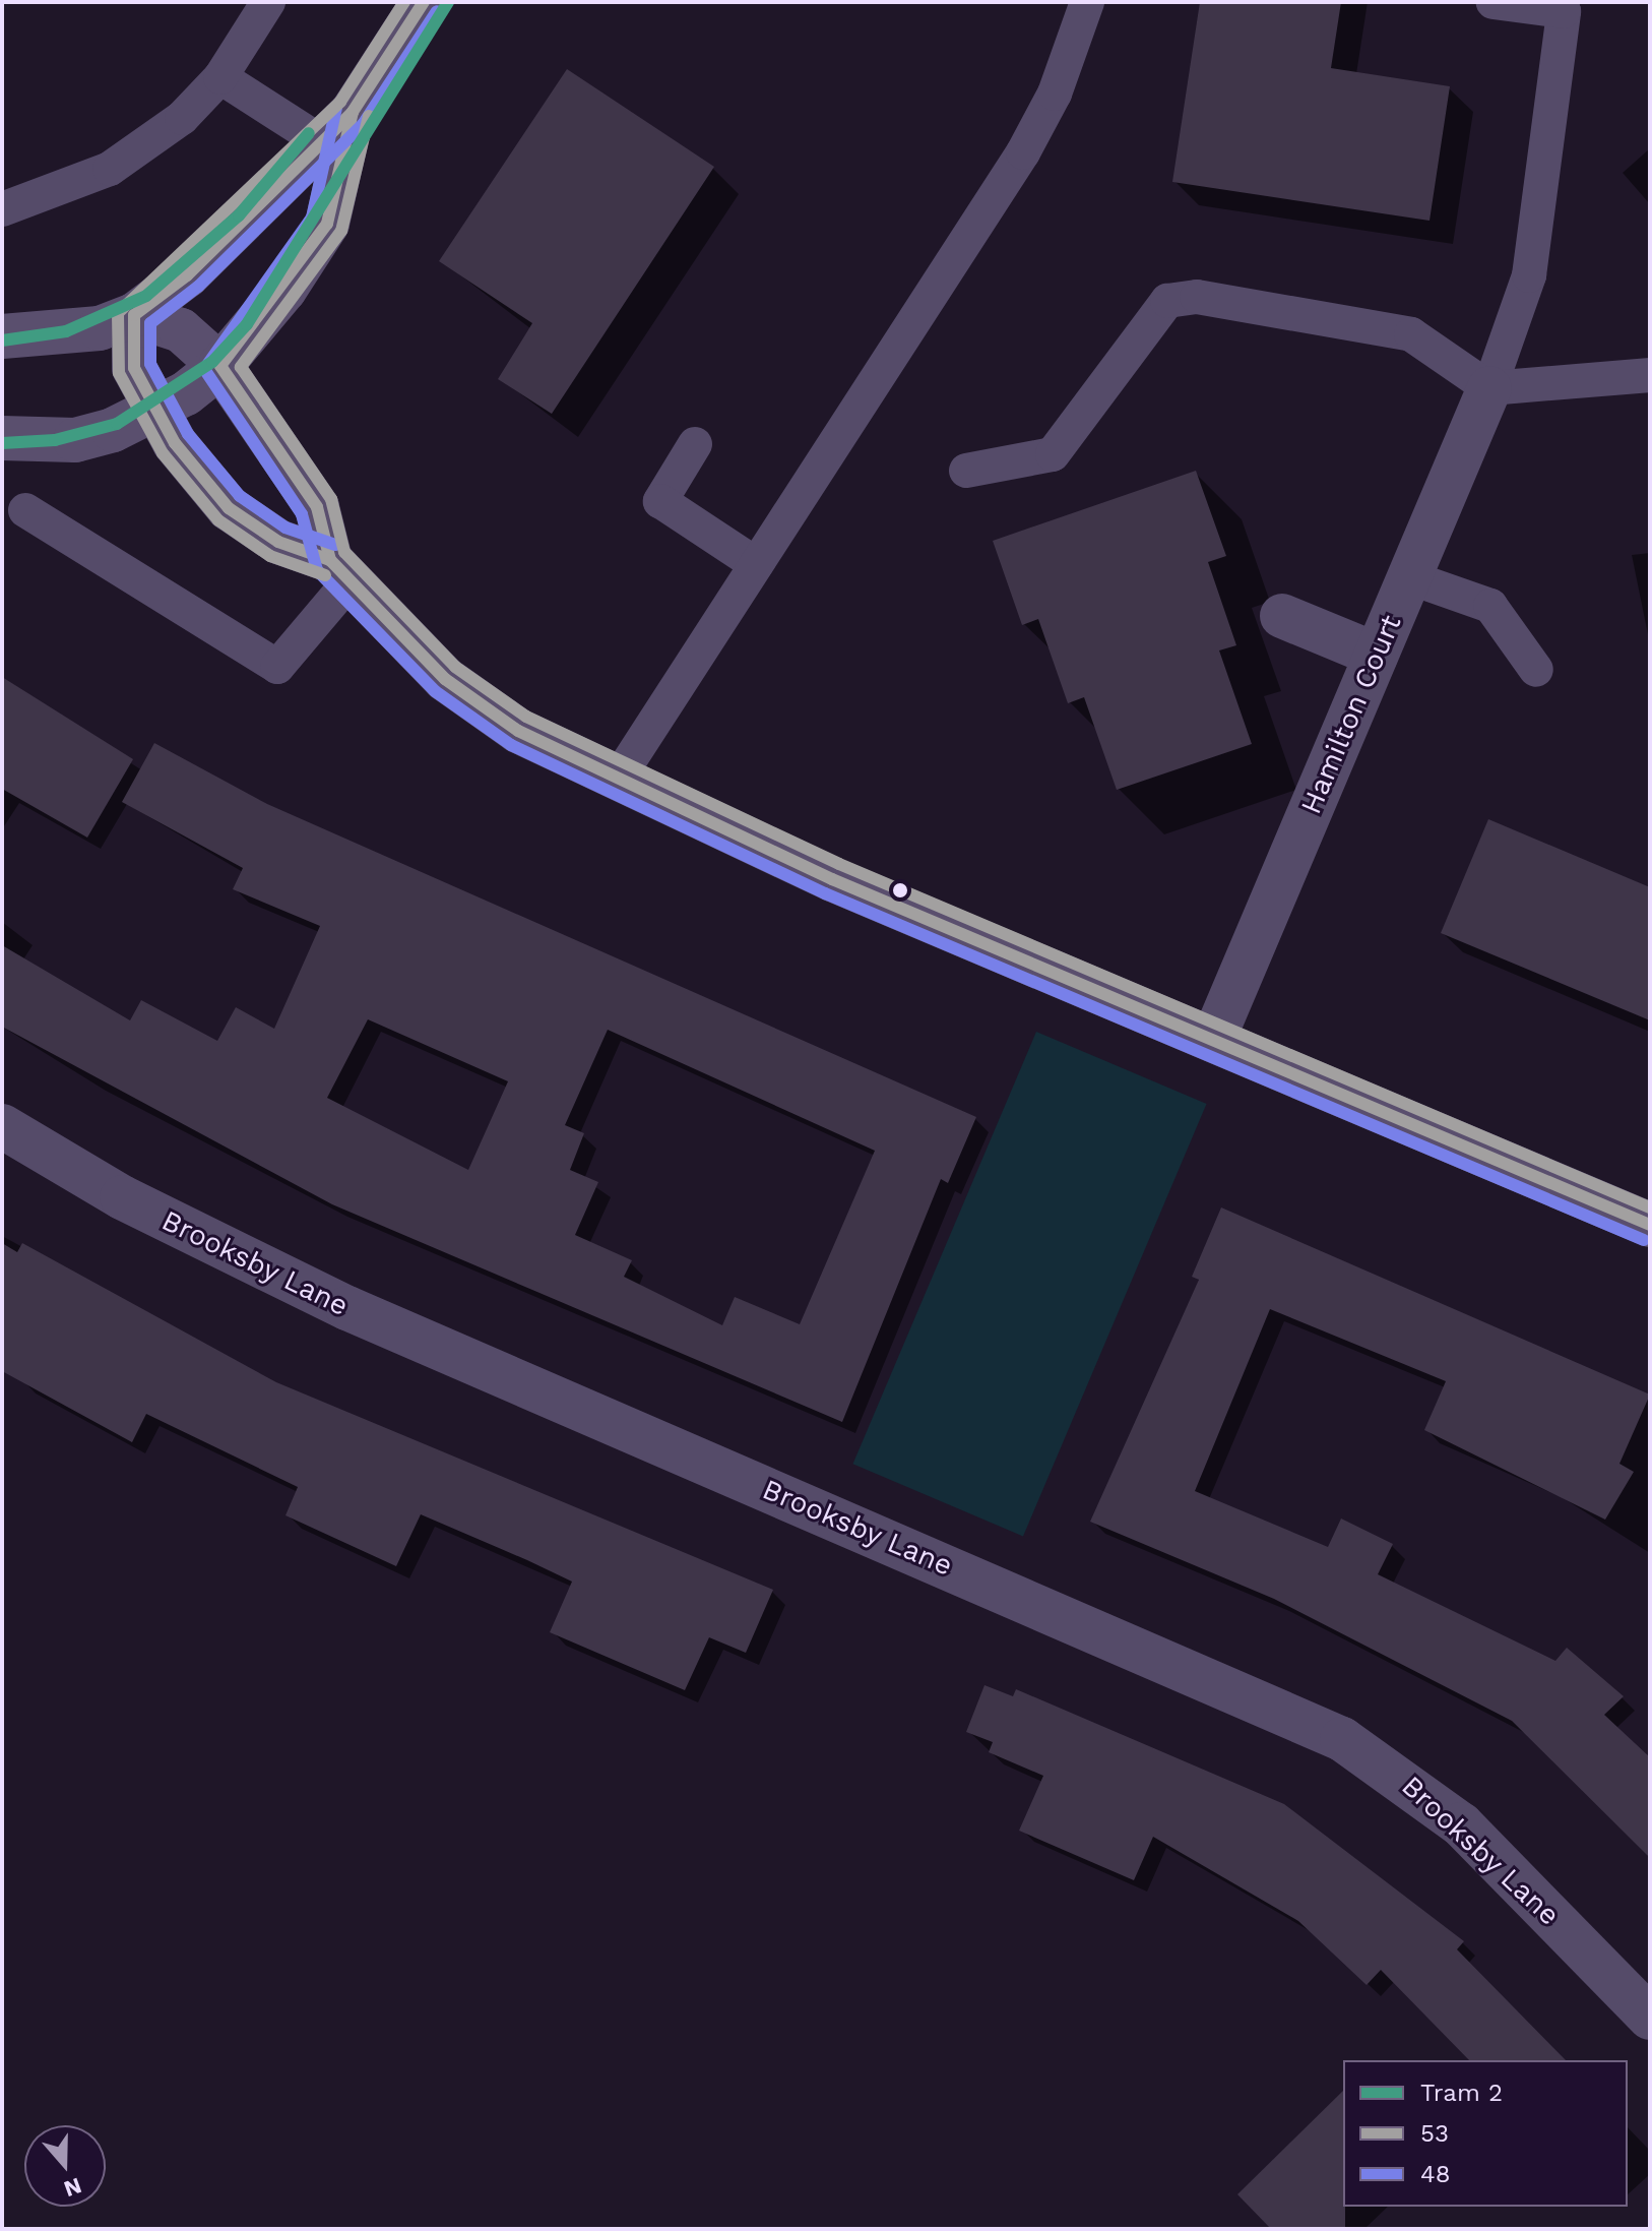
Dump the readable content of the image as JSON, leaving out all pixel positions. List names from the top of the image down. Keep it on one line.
{"streets":{"street":["Hamilton Court","Brooksby Lane"]},"lines":["tram line 2","transit line 53","transit line 48"],"legend":["Tram 2","53","48"],"north":"bottom"}
